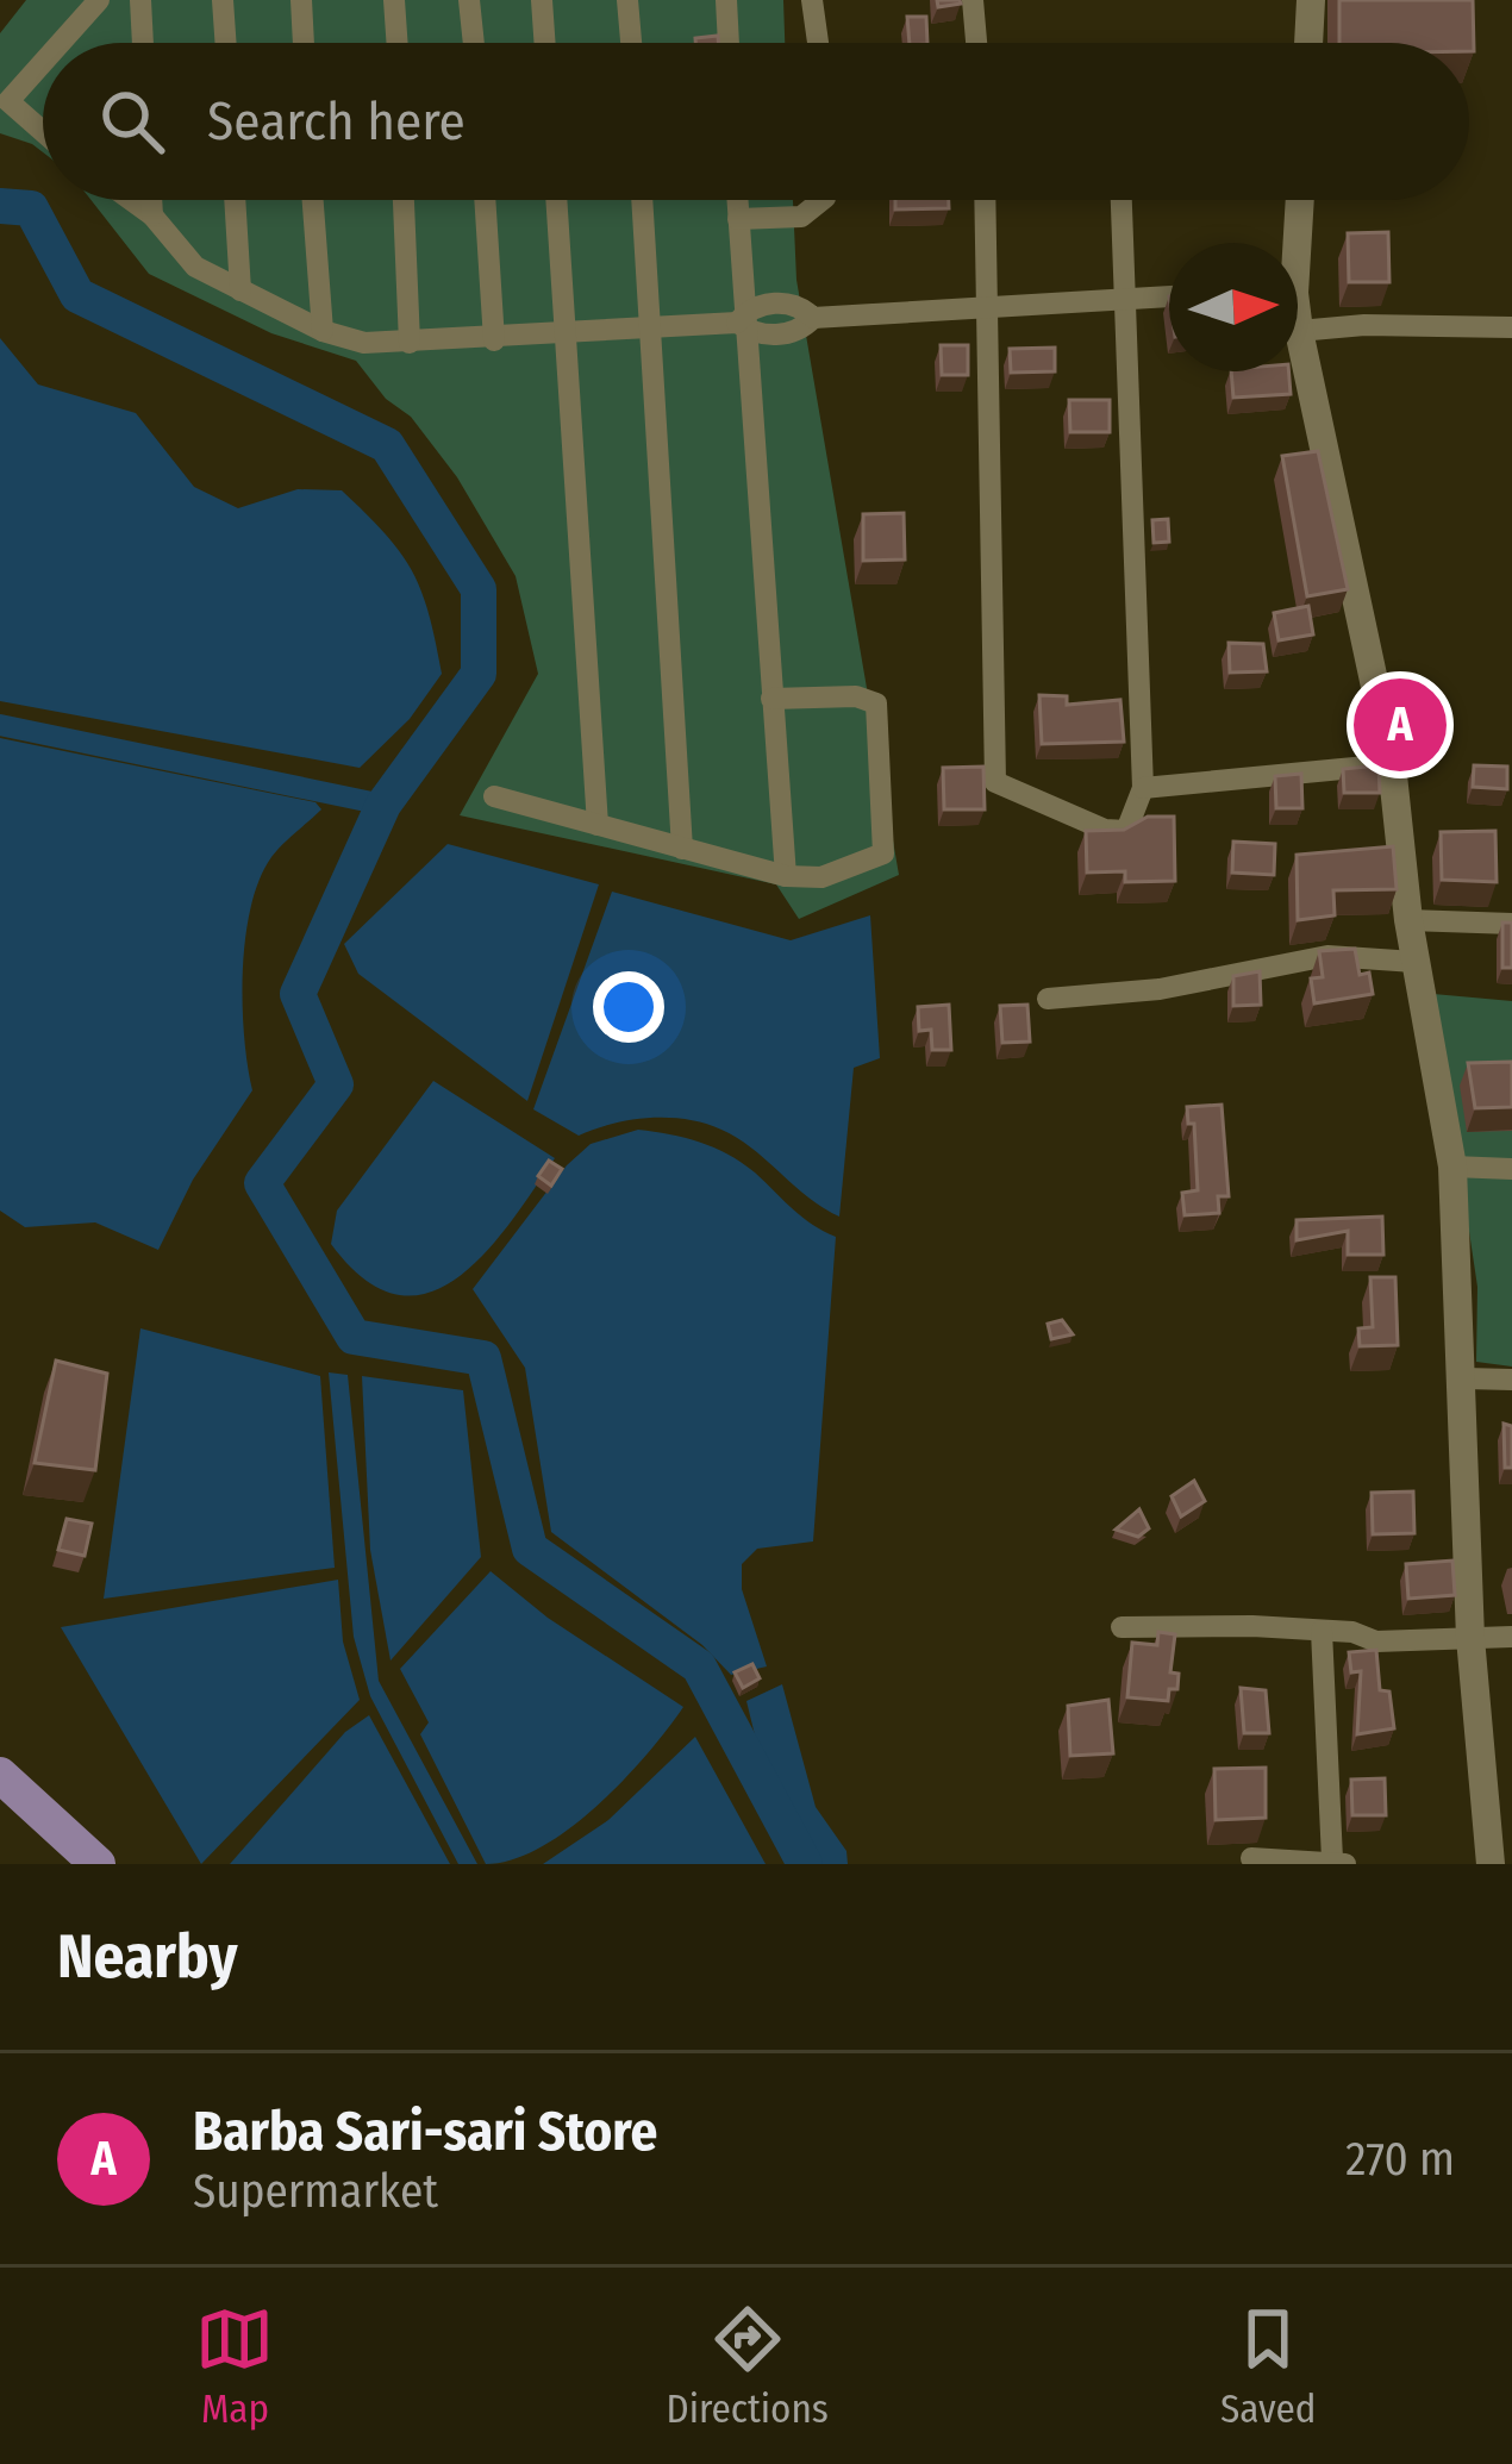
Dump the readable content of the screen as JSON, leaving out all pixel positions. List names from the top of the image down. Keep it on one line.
{"north":"right","page":{"search":"Search here","pins":"A","heading":"Nearby","list":[{"mark":"A","name":"Barba Sari-sari Store","note":"Supermarket","value":"270 m"}],"nav":["Map","Directions","Saved"]}}
